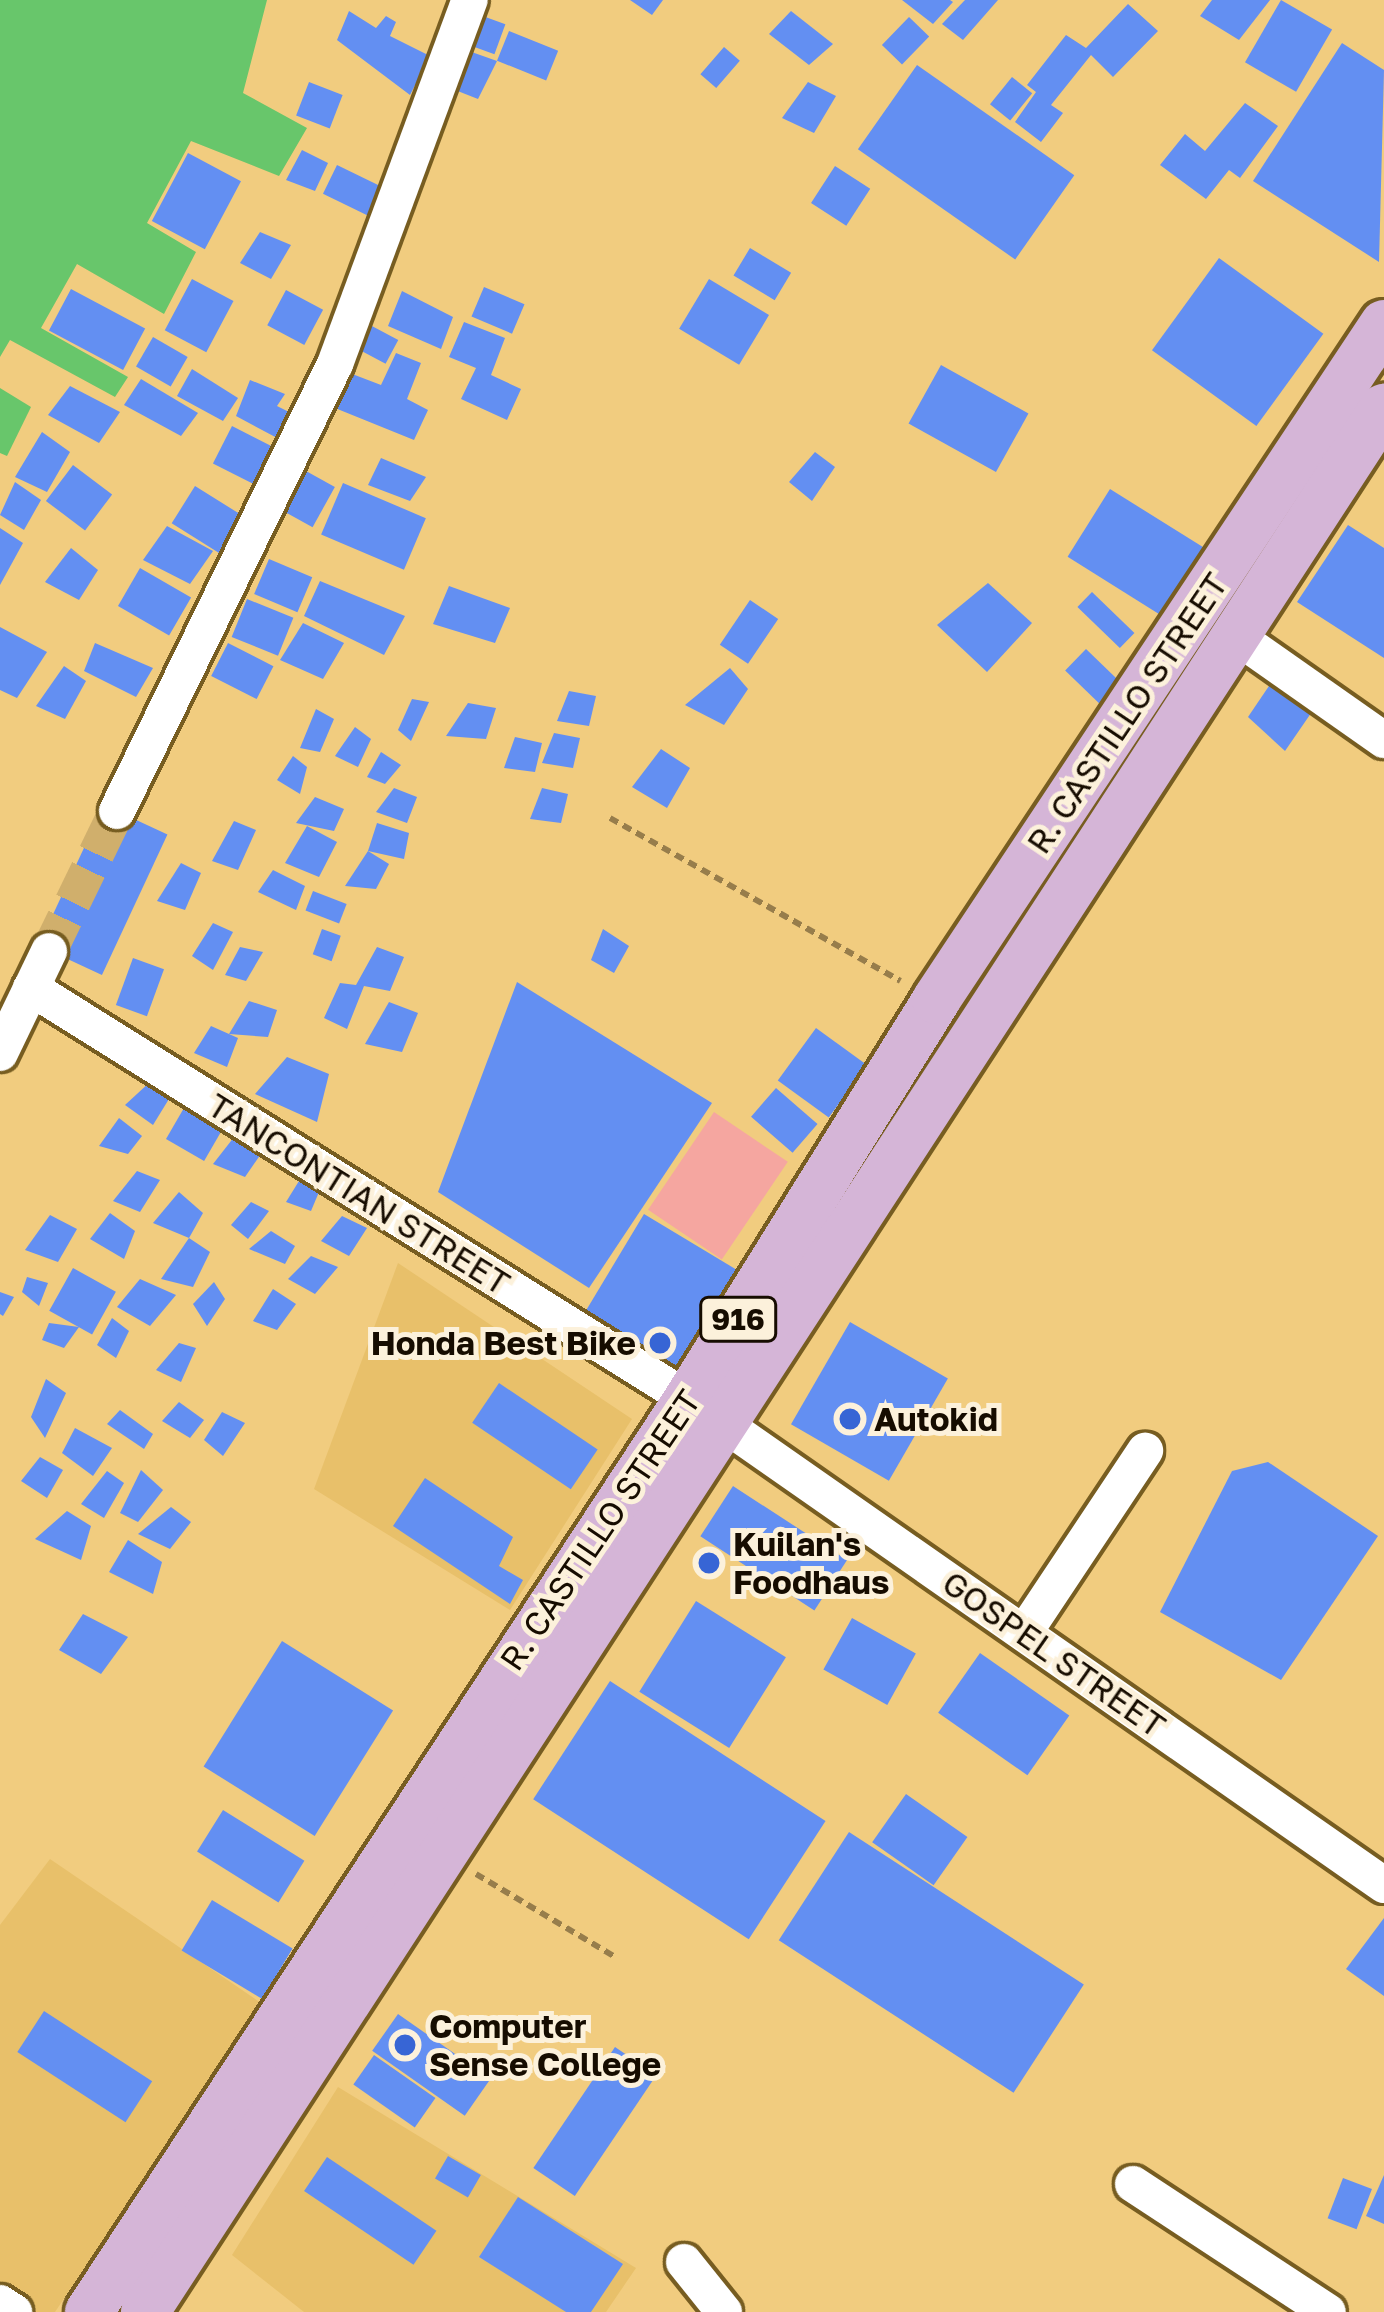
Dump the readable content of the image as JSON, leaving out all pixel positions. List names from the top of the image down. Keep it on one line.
{"streets":{"main road":["R. CASTILLO STREET","916"],"street":["TANCONTIAN STREET","GOSPEL STREET"]},"crossings":[["R. CASTILLO STREET","TANCONTIAN STREET"],["R. CASTILLO STREET","GOSPEL STREET"],["TANCONTIAN STREET","GOSPEL STREET"]],"places":["Honda Best Bike","Autokid","Kuilan's Foodhaus","Computer Sense College"]}
